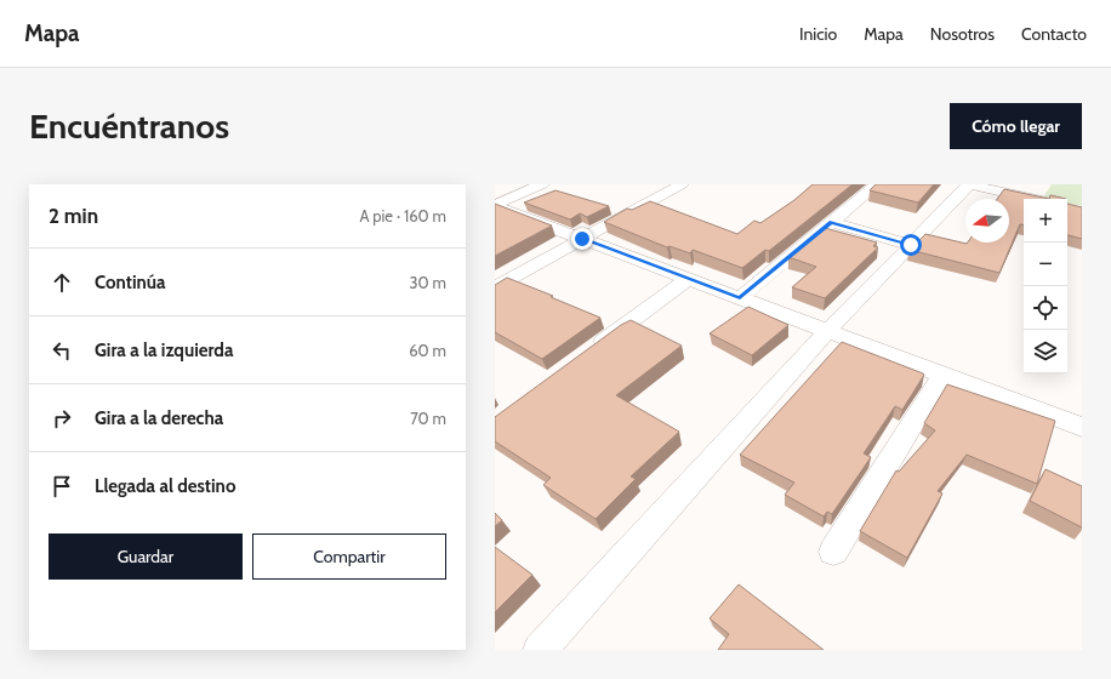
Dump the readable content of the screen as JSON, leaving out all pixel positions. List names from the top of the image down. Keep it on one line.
{"north":"left","page":{"header":"Mapa","nav":["Inicio","Mapa","Nosotros","Contacto"],"buttons":["Cómo llegar",["Guardar","Compartir"]],"title":"Encuéntranos","heading":["2 min","A pie · 160 m"],"map_buttons":["+","−"],"list":[["Continúa","30 m"],["Gira a la izquierda","60 m"],["Gira a la derecha","70 m"],"Llegada al destino"]}}
